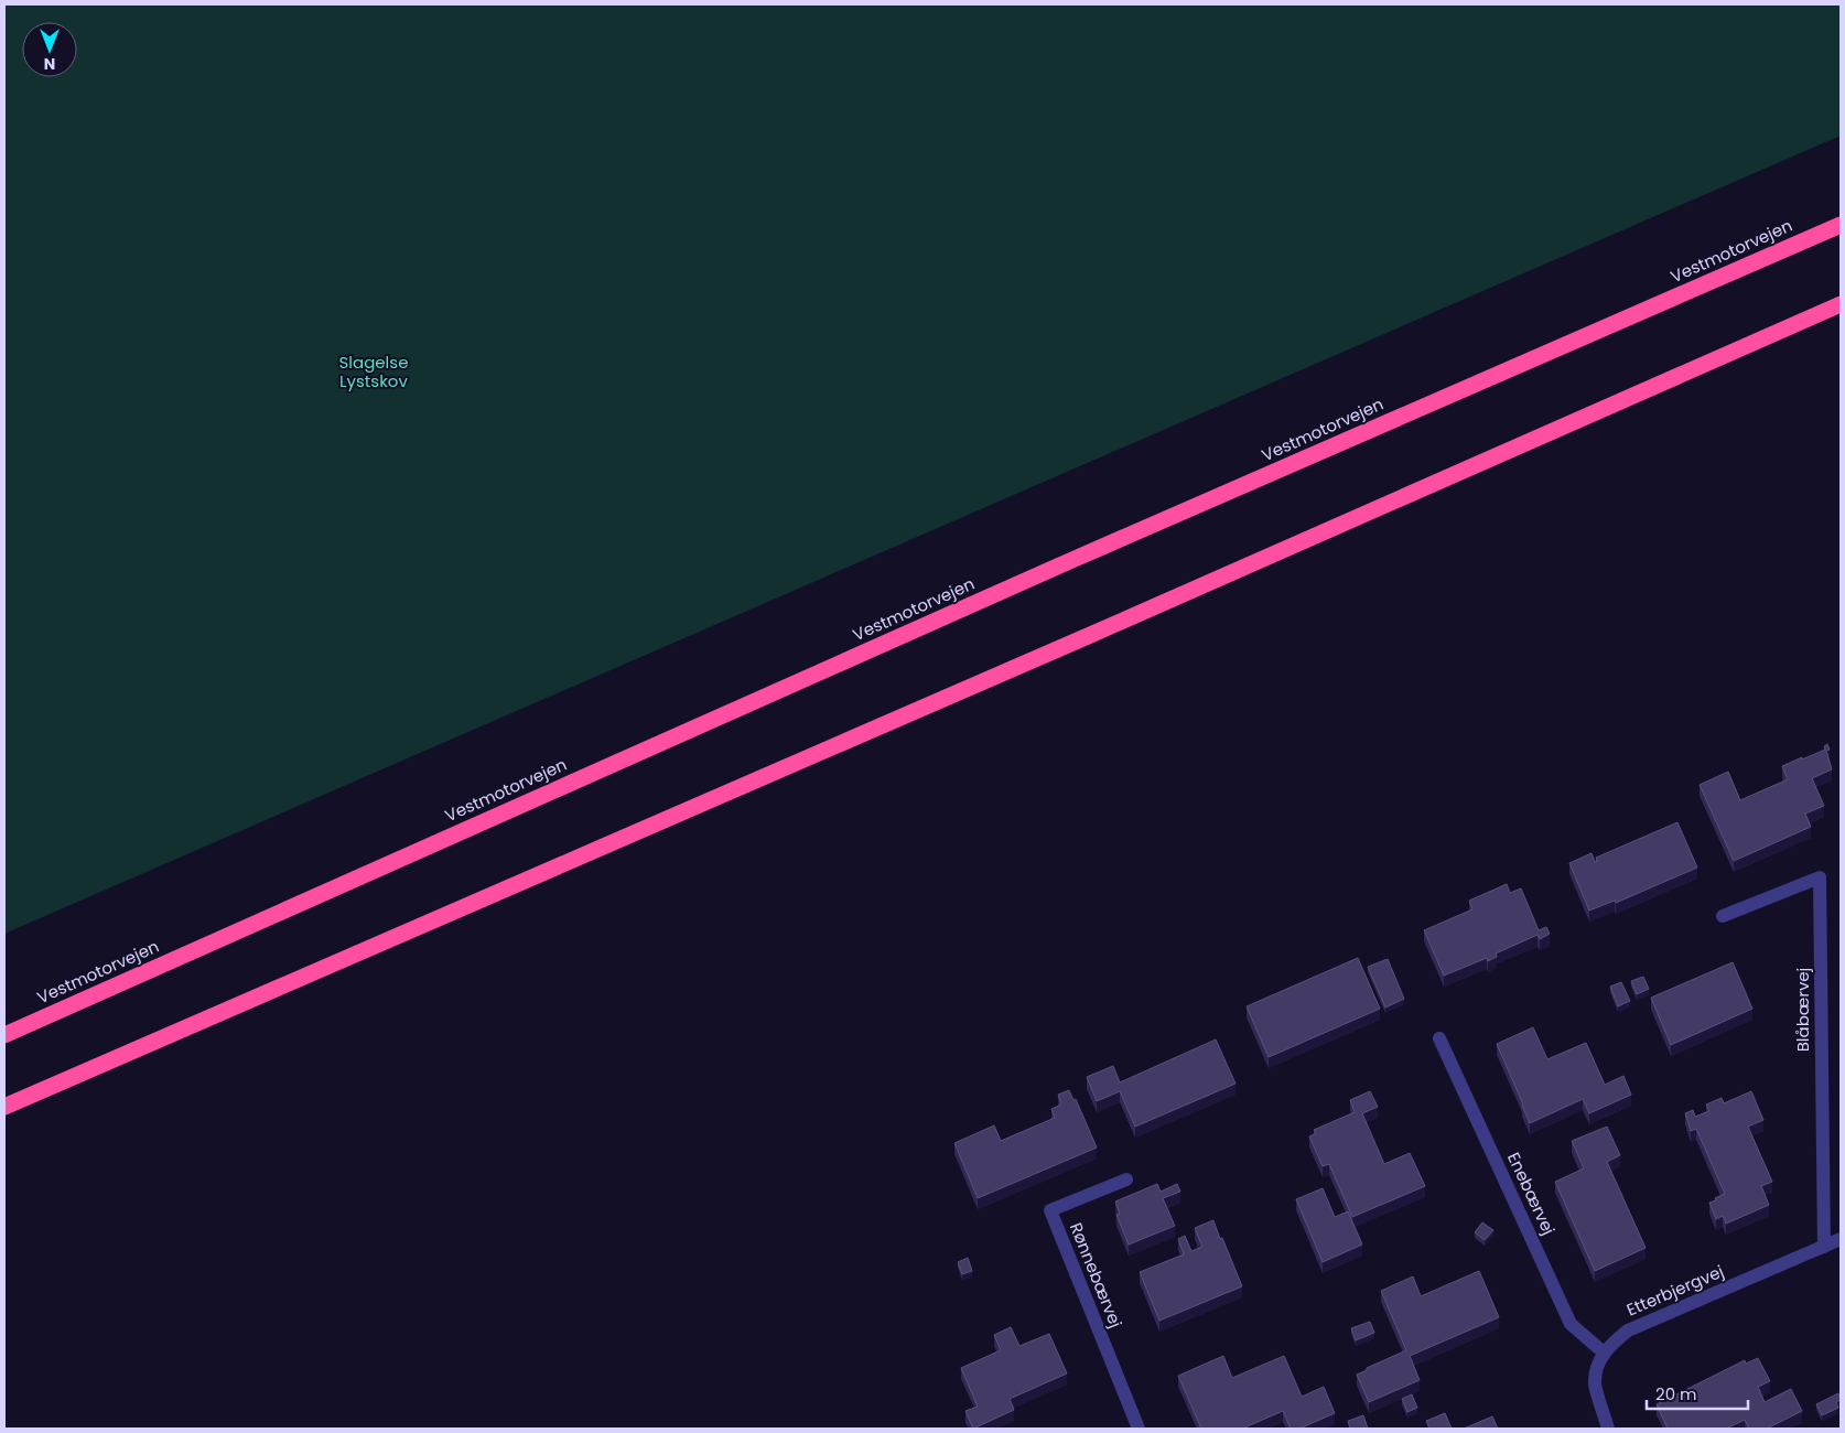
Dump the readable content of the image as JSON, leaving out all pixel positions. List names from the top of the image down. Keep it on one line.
{"streets":{"highway":["Vestmotorvejen"],"street":["Blåbærvej","Enebærvej","Rønnebærvej","Etterbjergvej"]},"crossings":[["Blåbærvej","Etterbjergvej"],["Enebærvej","Etterbjergvej"]],"parks":["Slagelse Lystskov"],"scale_bar":"20 m","north":"bottom"}
